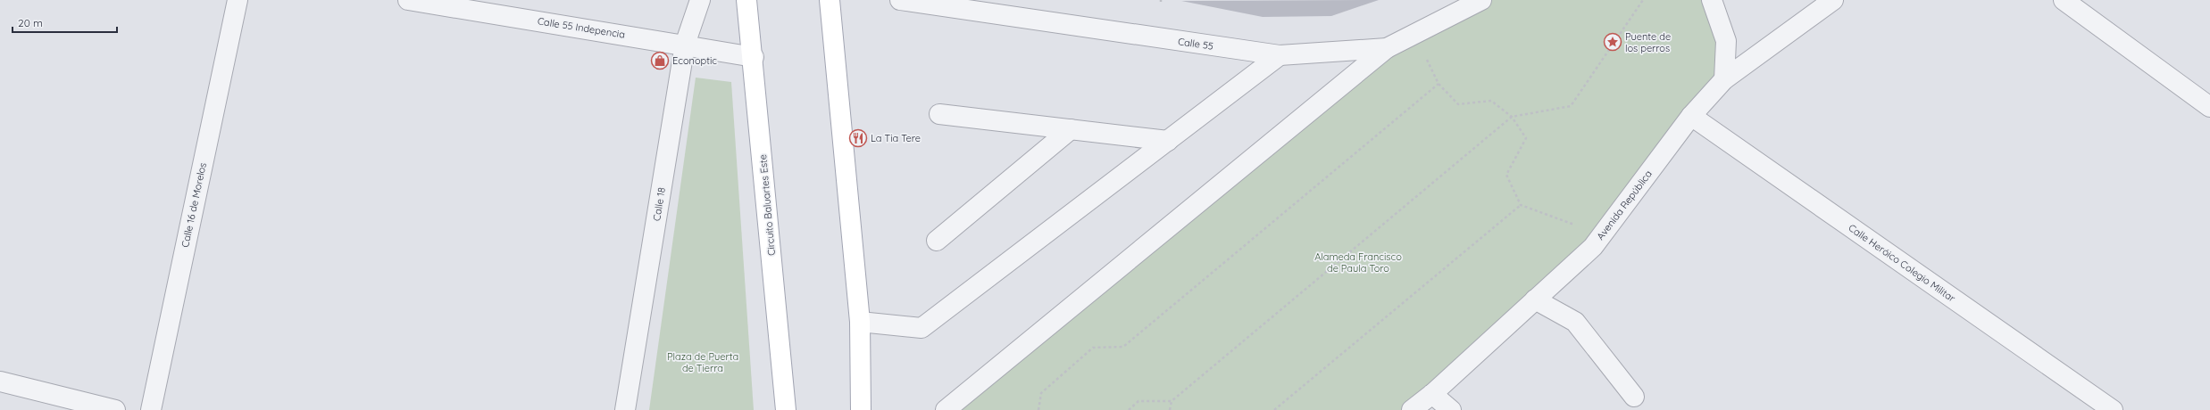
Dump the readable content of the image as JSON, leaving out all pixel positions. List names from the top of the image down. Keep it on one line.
{"streets":{"main road":["Circuito Baluartes Este"],"street":["Calle 55 Indepencia","Calle 55","Calle 18","Calle 16 de Morelos","Avenida República","Calle Heróico Colegio Militar"]},"crossings":[["Calle 55 Indepencia","Calle 18"],["Calle 55 Indepencia","Circuito Baluartes Este"],["Avenida República","Calle Heróico Colegio Militar"]],"parks":["Alameda Francisco de Paula Toro","Plaza de Puerta de Tierra"],"places":{"place":["Puente de los perros"],"shop":["Econoptic"],"restaurant":["La Tia Tere"]},"scale_bar":"20 m"}
